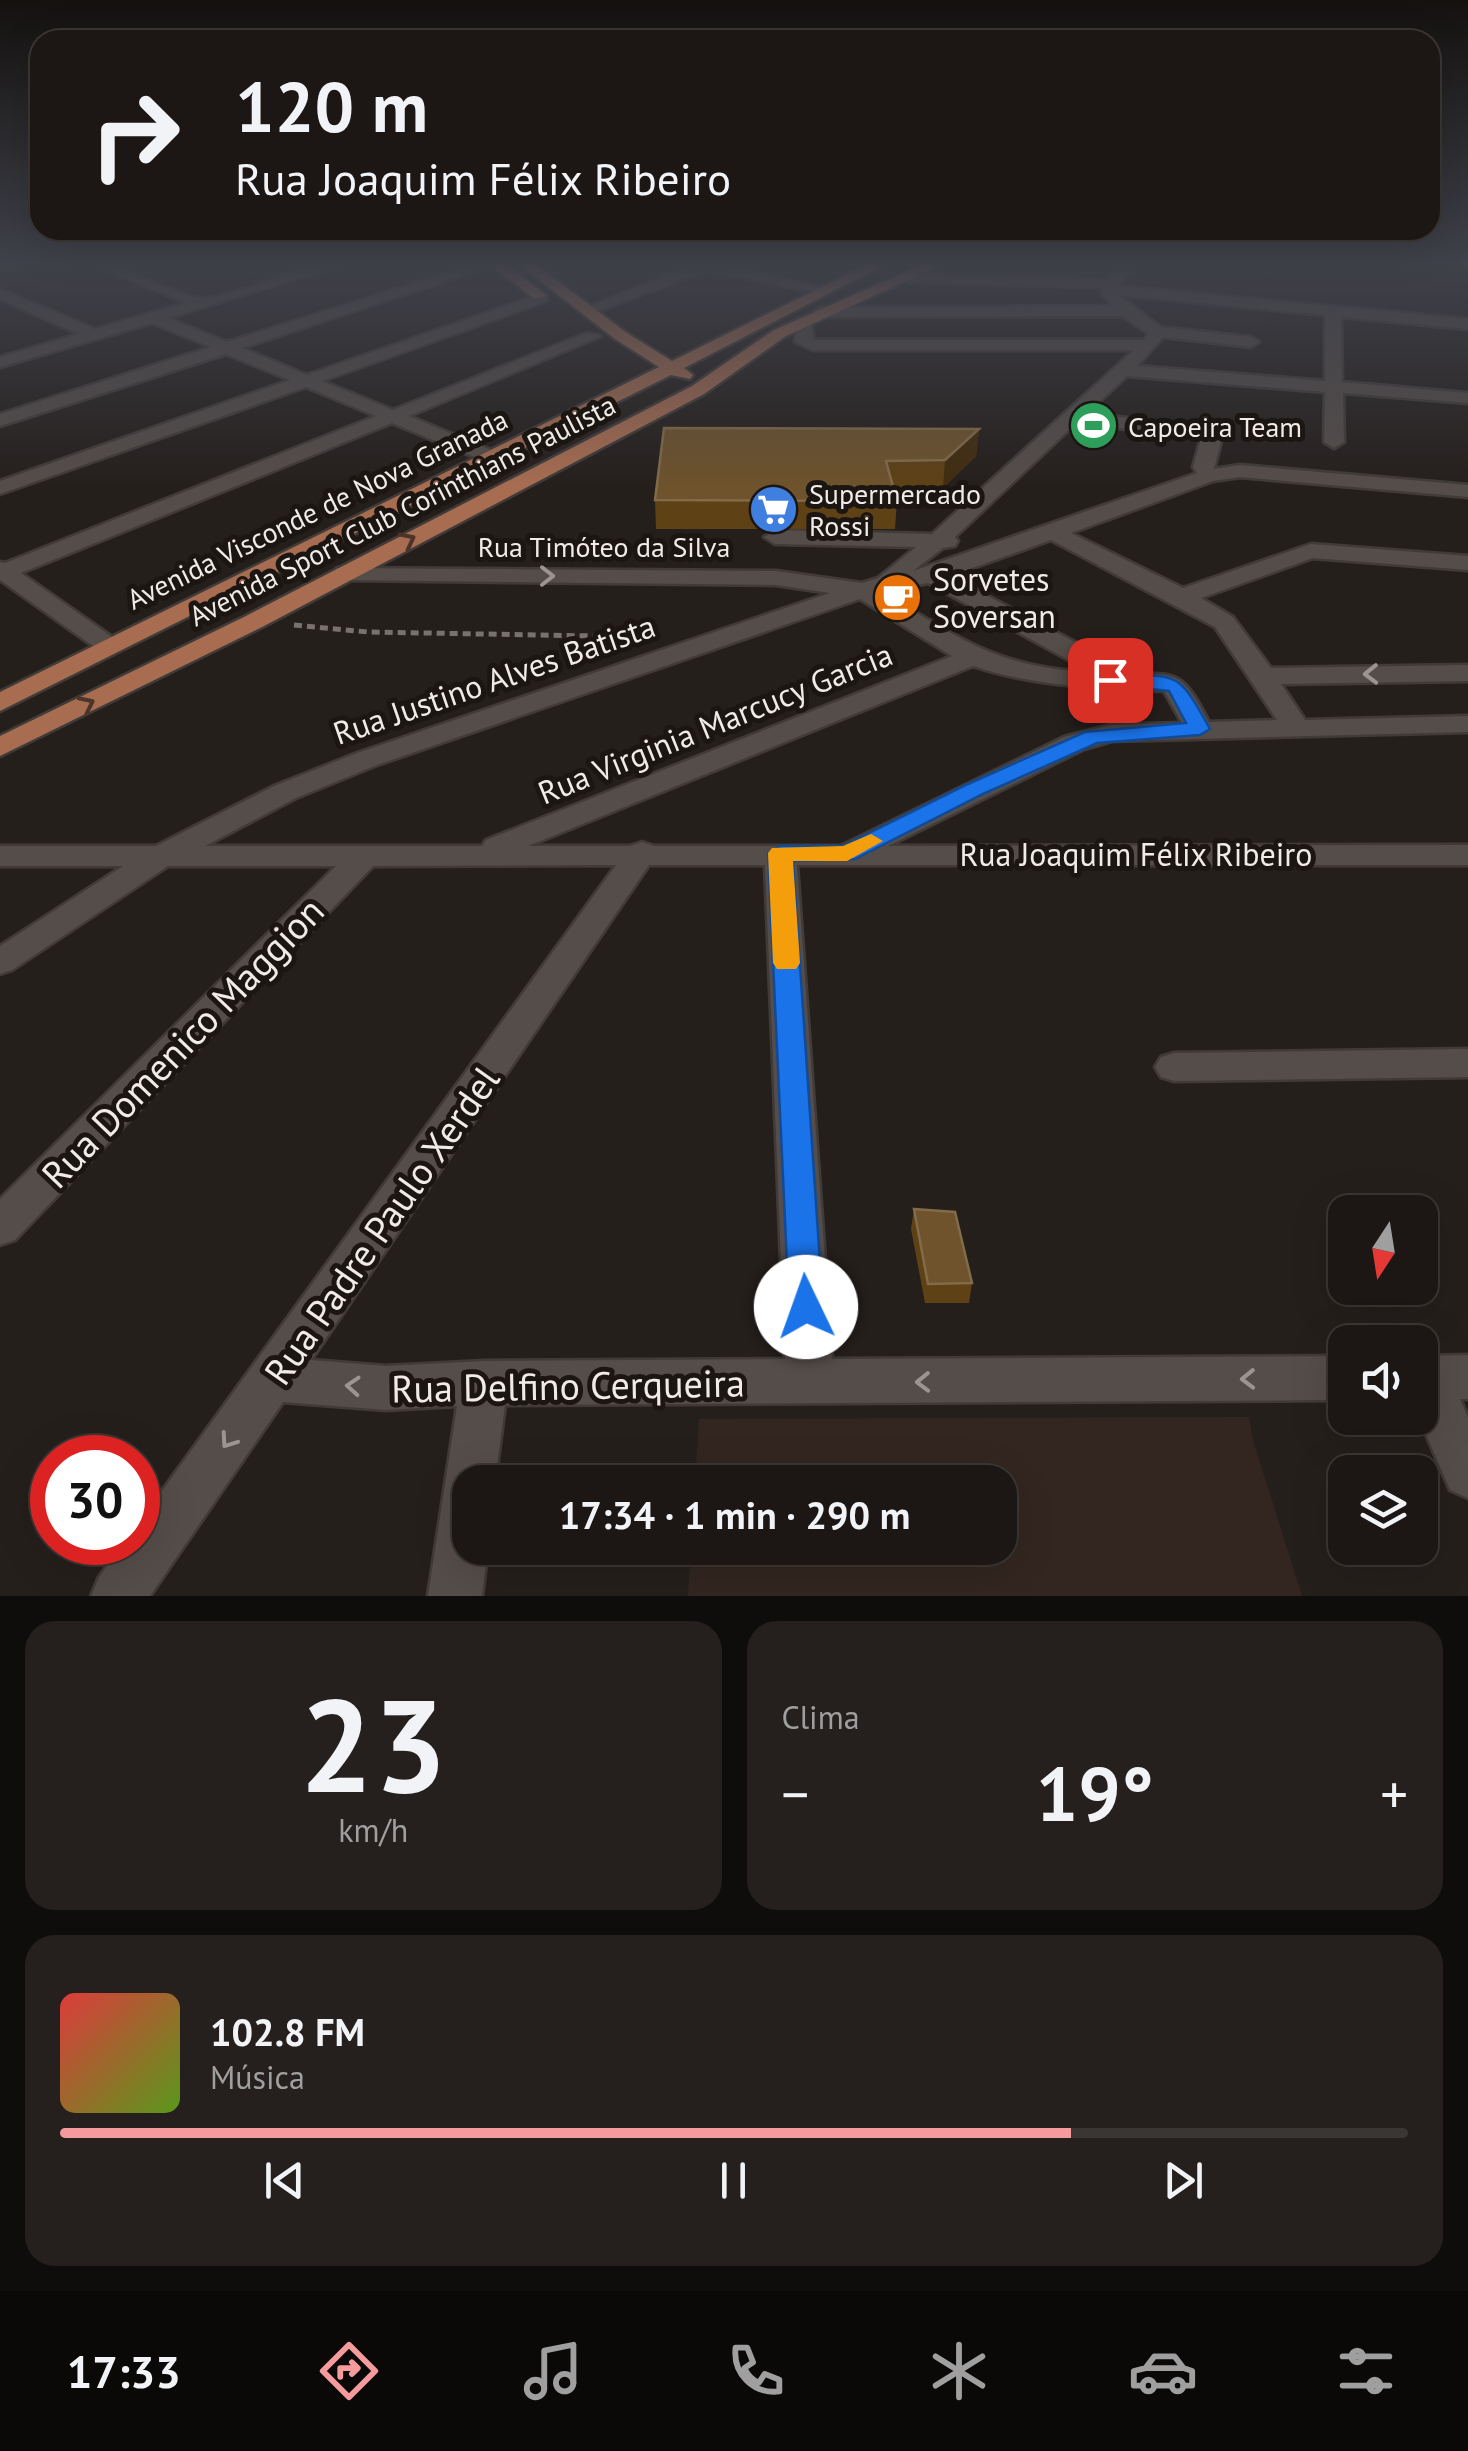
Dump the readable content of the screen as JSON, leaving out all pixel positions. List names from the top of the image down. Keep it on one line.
{"streets":{"main road":["Avenida Visconde de Nova Granada","Avenida Sport Club Corinthians Paulista"],"street":["Rua Timóteo da Silva","Rua Justino Alves Batista","Rua Virginia Marcucy Garcia","Rua Joaquim Félix Ribeiro","Rua Domenico Maggion","Rua Padre Paulo Xerdel","Rua Delfino Cerqueira"]},"crossings":[["Avenida Sport Club Corinthians Paulista","Rua Timóteo da Silva"],["Rua Timóteo da Silva","Rua Justino Alves Batista"],["Rua Justino Alves Batista","Rua Joaquim Félix Ribeiro"],["Rua Virginia Marcucy Garcia","Rua Joaquim Félix Ribeiro"],["Rua Joaquim Félix Ribeiro","Rua Domenico Maggion"],["Rua Joaquim Félix Ribeiro","Rua Padre Paulo Xerdel"],["Rua Padre Paulo Xerdel","Rua Delfino Cerqueira"]],"one_way":["Avenida Sport Club Corinthians Paulista","Rua Delfino Cerqueira"],"places":{"sports":["Capoeira Team"],"supermarket":["Supermercado Rossi"],"cafe":["Sorvetes Soversan"]},"north":"bottom","page":{"turn":["120 m","Rua Joaquim Félix Ribeiro"],"limit":"30","trip":"17:34 · 1 min · 290 m","tile":[["23","km/h"],"Clima"],"heat":["−","19°","+"],"song":["102.8 FM","Música"],"tabs":"17:33"}}
